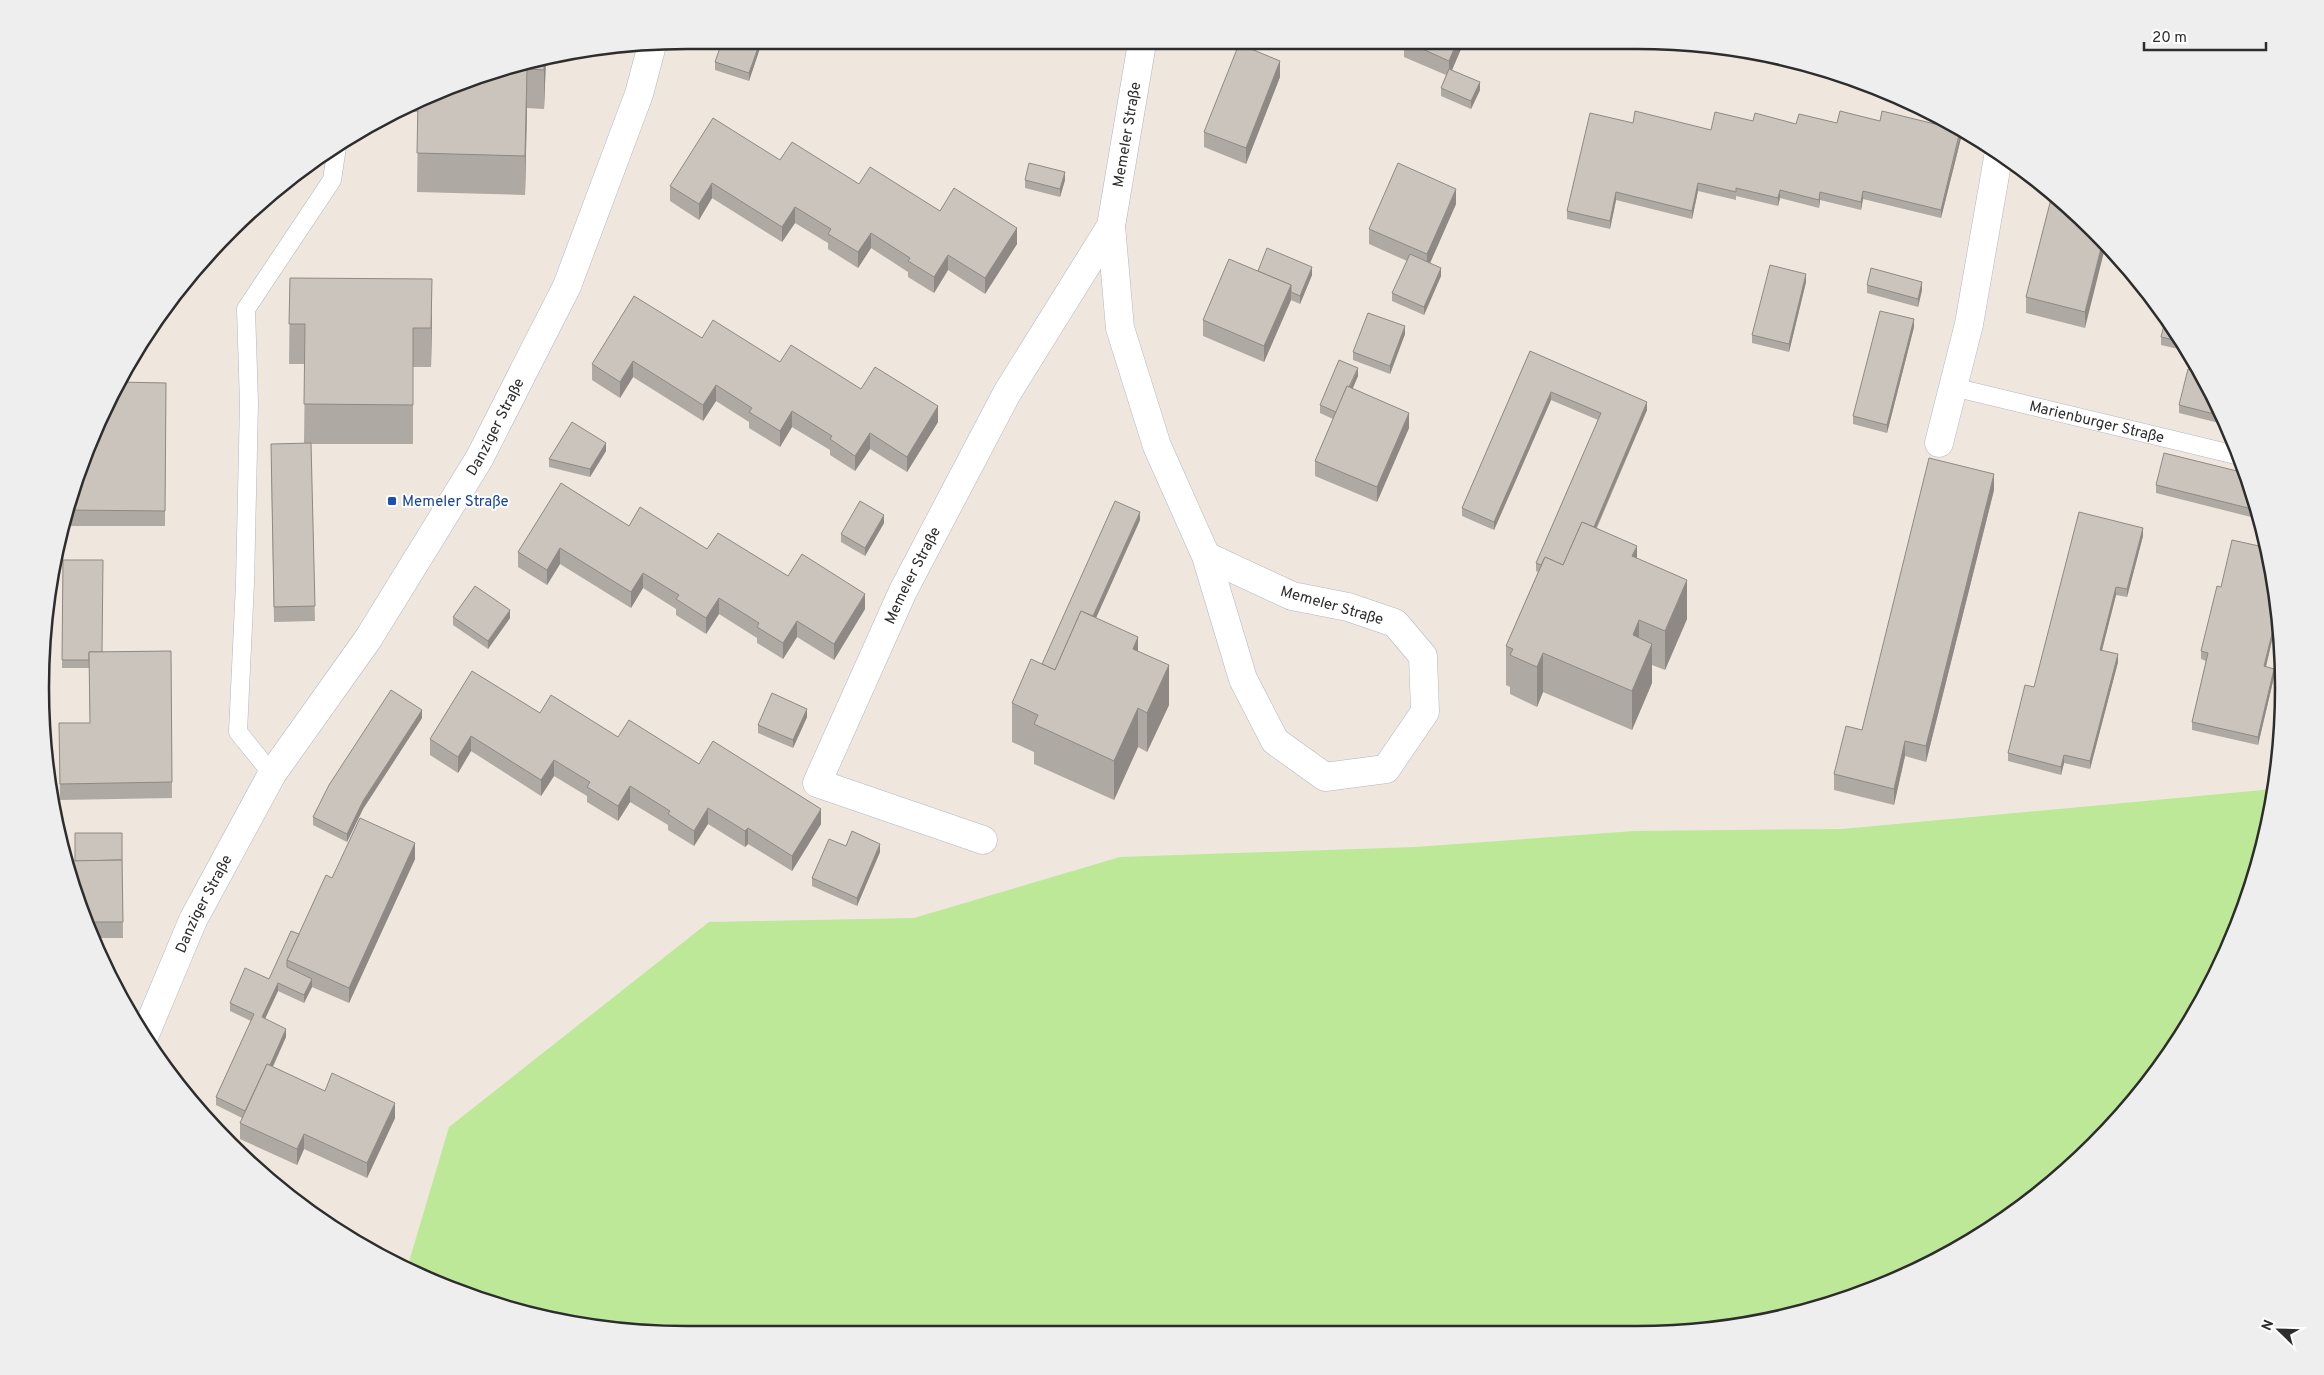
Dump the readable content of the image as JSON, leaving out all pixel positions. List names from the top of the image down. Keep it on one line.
{"streets":{"street":["Memeler Straße","Danziger Straße"],"lane":["Marienburger Straße"]},"places":{"transit":["Memeler Straße"]},"scale_bar":"20 m","north":"top left"}
